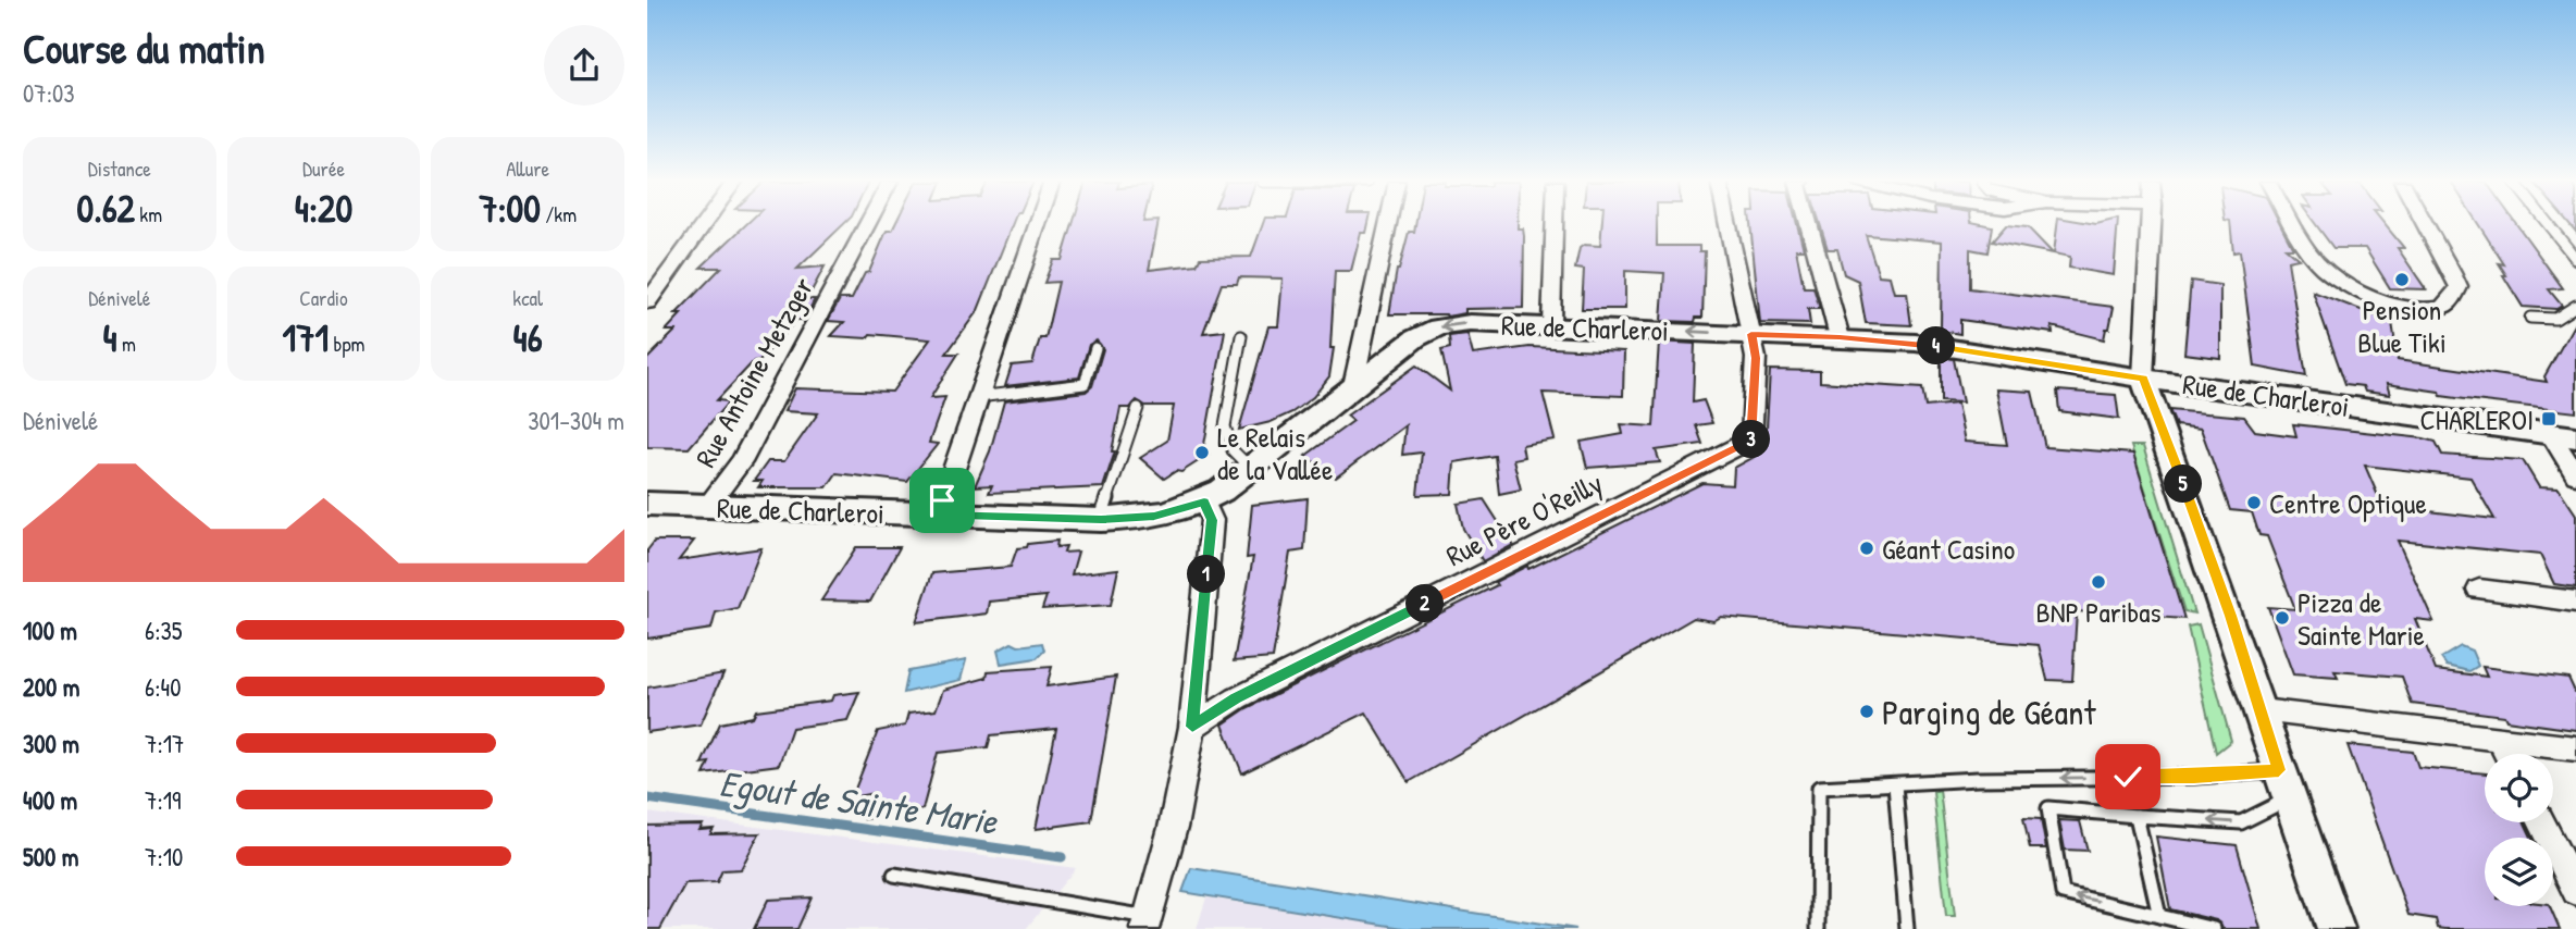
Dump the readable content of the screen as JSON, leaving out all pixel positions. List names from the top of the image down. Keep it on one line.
{"streets":{"street":["Rue de Charleroi","Rue Antoine Metzger","Rue Père O'Reilly"]},"crossings":[["Rue de Charleroi","Rue Antoine Metzger"],["Rue de Charleroi","Rue Père O'Reilly"]],"water":["Egout de Sainte Marie"],"places":{"other":["Pension Blue Tiki","Le Relais de la Vallée","Centre Optique","Géant Casino","BNP Paribas","Pizza de Sainte Marie","Parging de Géant"],"transit":["CHARLEROI"]},"page":{"heading":["Course du matin","07:03"],"stats":[["Distance","0.62 km"],["Durée","4:20"],["Allure","7:00 /km"],["Dénivelé","4 m"],["Cardio","171 bpm"],["kcal","46"]],"pins":["4","3","5","1","2"],"chart":["Dénivelé","301–304 m"],"list":[{"name":"100 m","note":"6:35"},{"name":"200 m","note":"6:40"},{"name":"300 m","note":"7:17"},{"name":"400 m","note":"7:19"},{"name":"500 m","note":"7:10"}]}}
